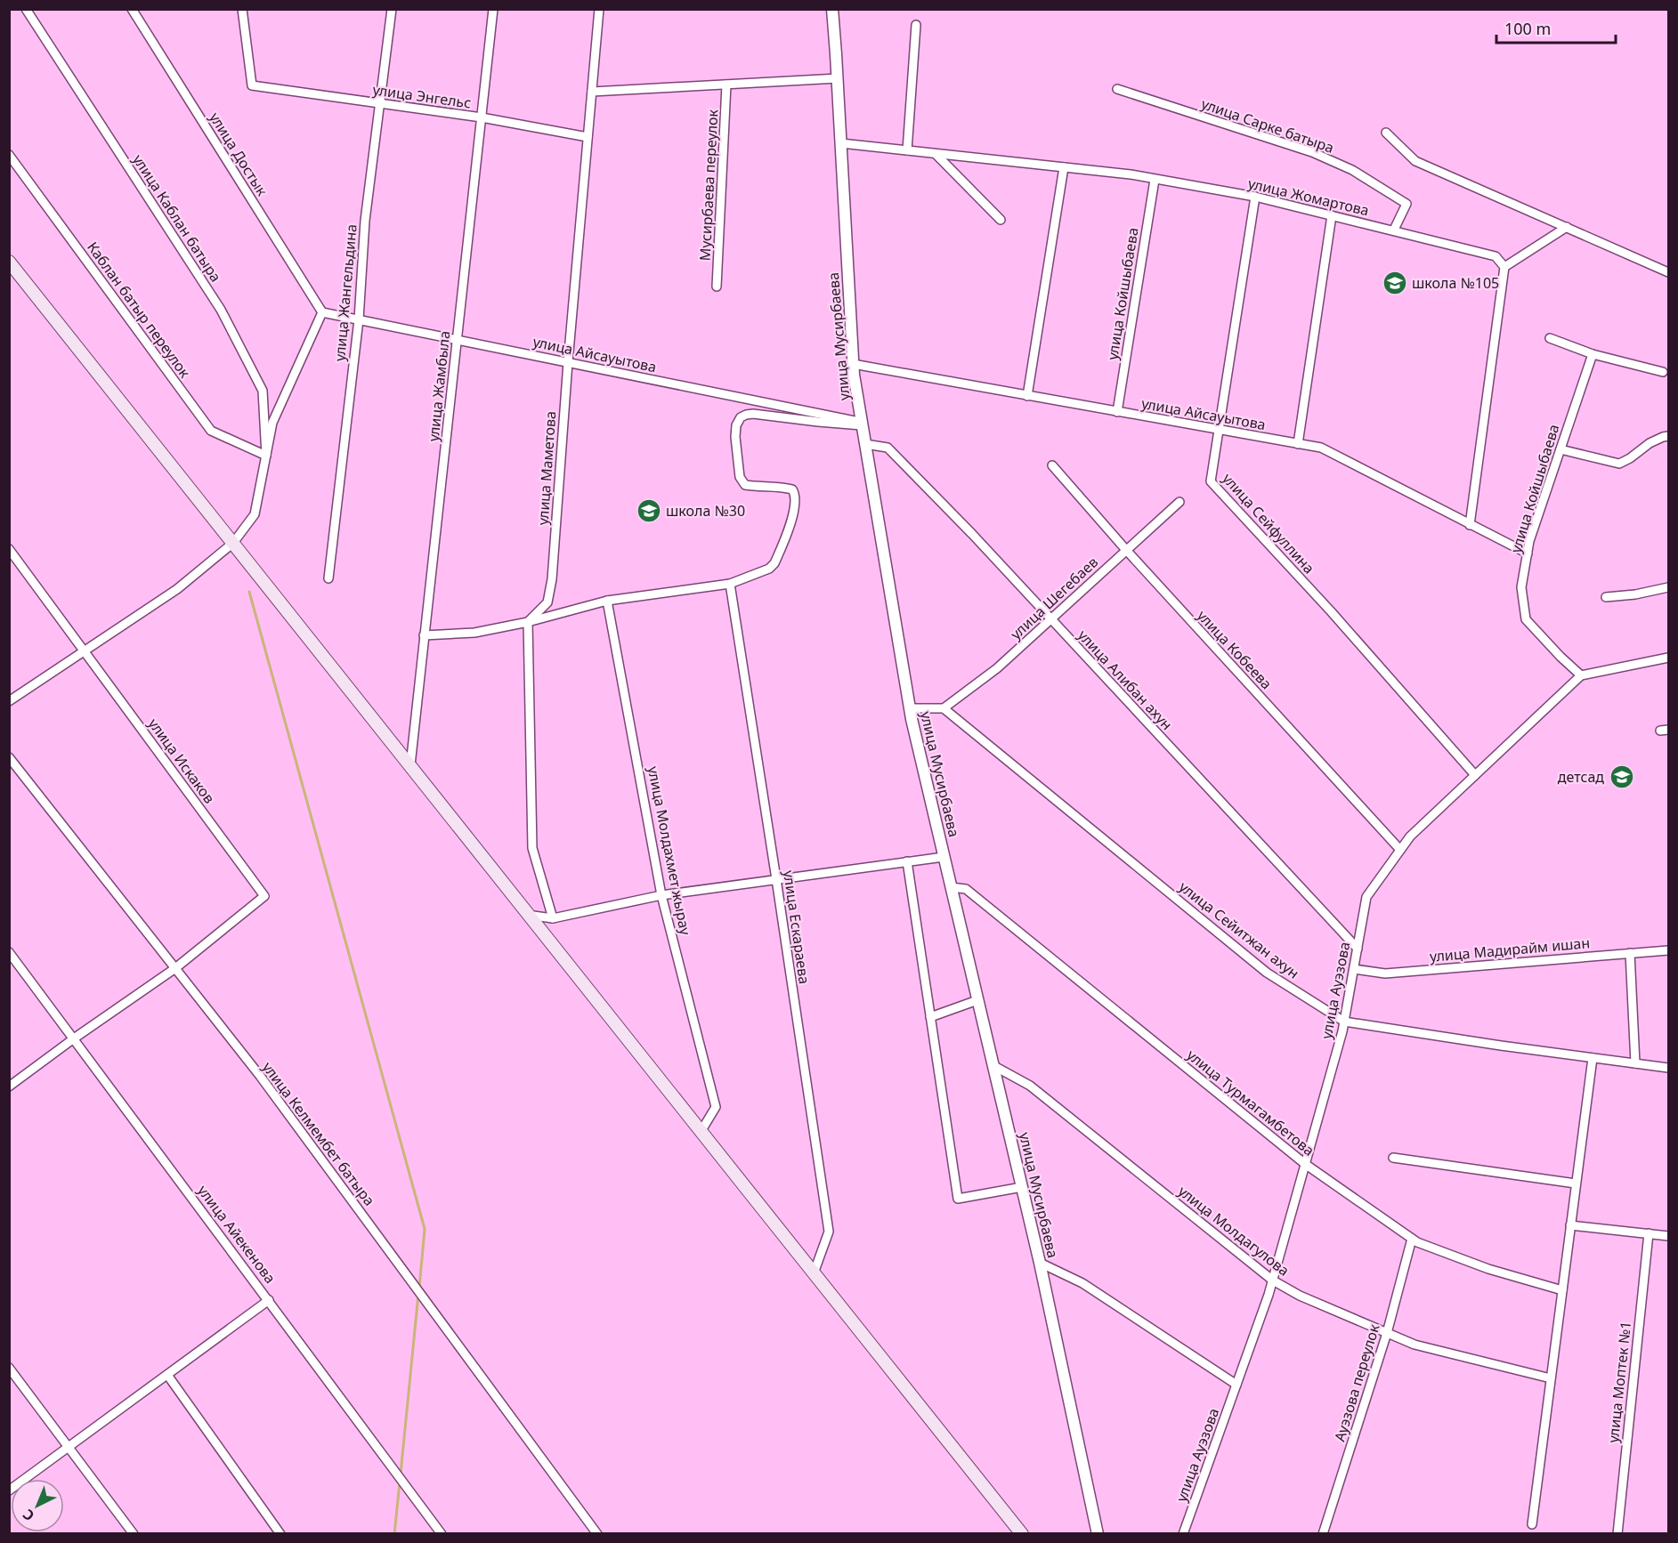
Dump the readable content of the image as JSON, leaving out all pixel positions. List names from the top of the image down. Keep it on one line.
{"streets":{"street":["улица Энгельс","улица Сарке батыра","улица Достык","Мусирбаева переулок","улица Жомартова","улица Каблан батыра","улица Жангельдина","улица Койшыбаева","Каблан батыр переулок","улица Мусирбаева","улица Айсауытова","улица Жамбыла","улица Маметова","улица Сейфуллина","улица Шегебаев","улица Кобеева","улица Алибан ахун","улица Искаков","улица Молдахмет жырау","улица Ескараева","улица Сейитжан ахун","улица Мадирайм ишан","улица Ауэзова","улица Турмагамбетова","улица Келмембет батыра","улица Молдагулова","улица Айекенова","улица Моптек №1","Ауэзова переулок"]},"crossings":[["улица Энгельс","улица Жангельдина"],["улица Энгельс","улица Жамбыла"],["улица Энгельс","улица Маметова"],["улица Сарке батыра","улица Жомартова"],["улица Достык","улица Айсауытова"],["улица Жомартова","улица Койшыбаева"],["улица Жомартова","улица Мусирбаева"],["улица Жомартова","улица Сейфуллина"],["улица Каблан батыра","Каблан батыр переулок"],["улица Жангельдина","улица Айсауытова"],["улица Койшыбаева","улица Айсауытова"],["улица Койшыбаева","улица Ауэзова"],["улица Мусирбаева","улица Айсауытова"],["улица Мусирбаева","улица Алибан ахун"],["улица Мусирбаева","улица Турмагамбетова"],["улица Мусирбаева","улица Молдагулова"],["улица Айсауытова","улица Жамбыла"],["улица Айсауытова","улица Маметова"],["улица Айсауытова","улица Сейфуллина"],["улица Сейфуллина","улица Ауэзова"],["улица Шегебаев","улица Кобеева"],["улица Шегебаев","улица Алибан ахун"],["улица Шегебаев","улица Сейитжан ахун"],["улица Кобеева","улица Ауэзова"],["улица Алибан ахун","улица Ауэзова"],["улица Искаков","улица Келмембет батыра"],["улица Сейитжан ахун","улица Ауэзова"],["улица Мадирайм ишан","улица Ауэзова"],["улица Ауэзова","улица Турмагамбетова"],["улица Ауэзова","улица Молдагулова"],["улица Турмагамбетова","Ауэзова переулок"],["улица Молдагулова","Ауэзова переулок"]],"places":{"school or university":["школа №105","школа №30","детсад"]},"scale_bar":"100 m","north":"bottom left"}
